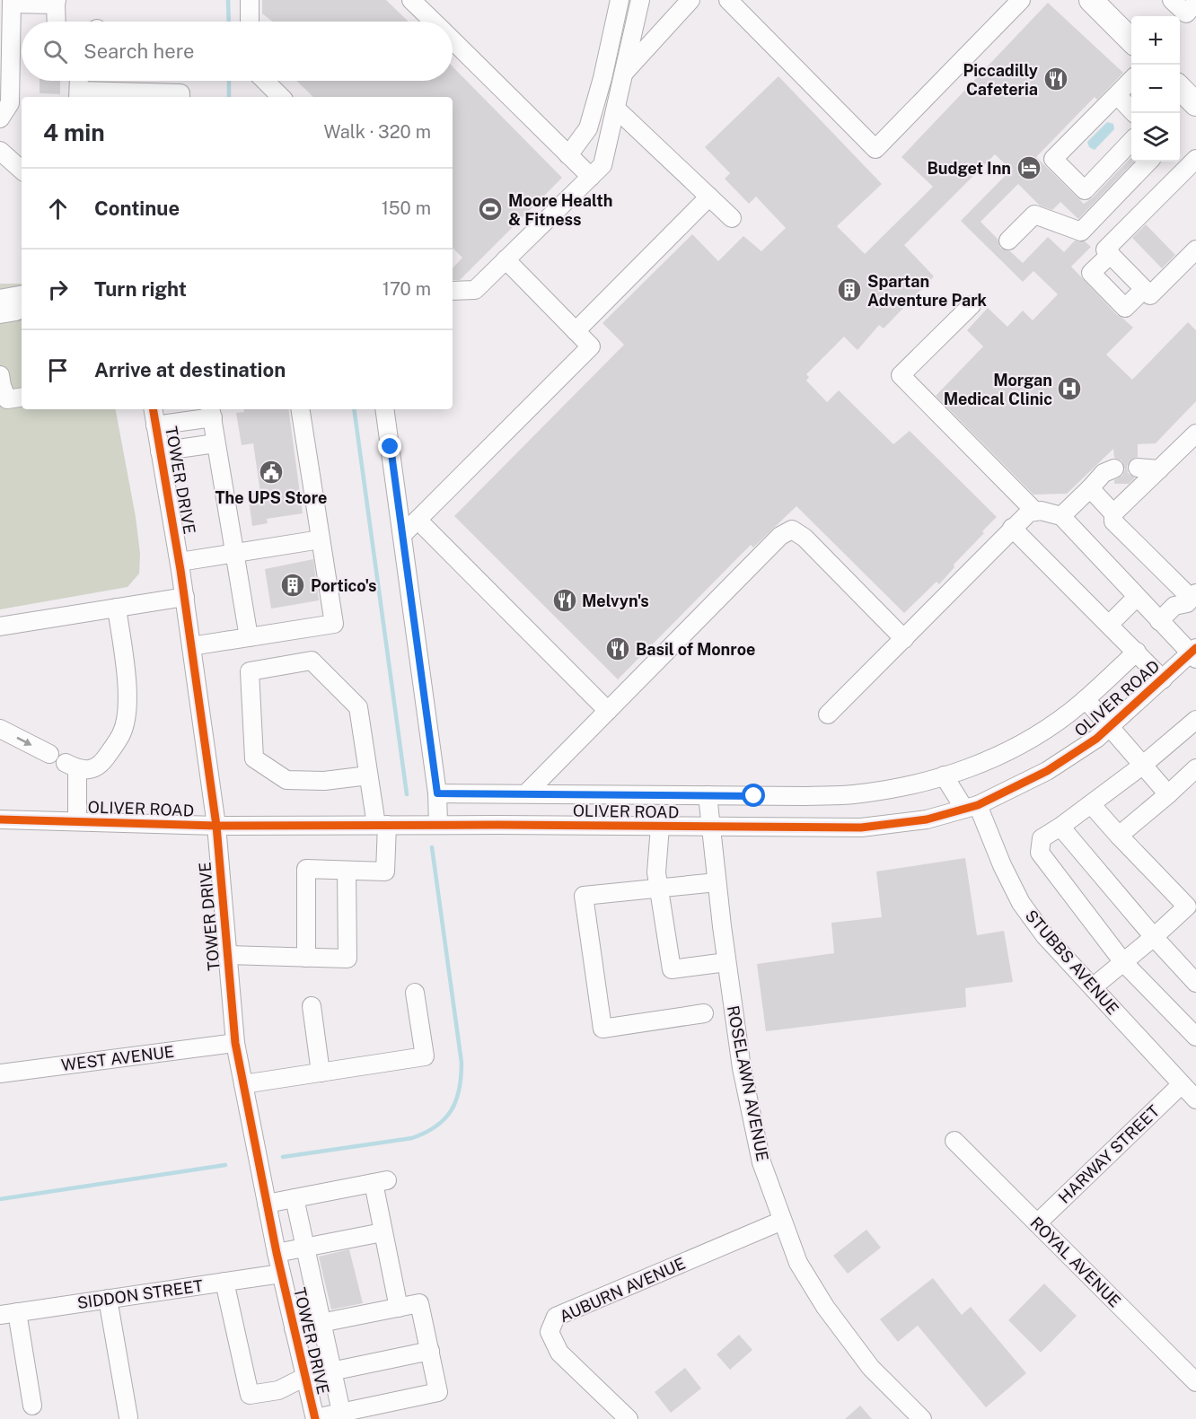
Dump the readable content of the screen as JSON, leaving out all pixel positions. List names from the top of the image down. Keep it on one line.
{"streets":{"street":["TOWER DRIVE","OLIVER ROAD","STUBBS AVENUE","WEST AVENUE","ROSELAWN AVENUE","HARWAY STREET","ROYAL AVENUE","AUBURN AVENUE","SIDDON STREET"]},"crossings":[["TOWER DRIVE","OLIVER ROAD"],["TOWER DRIVE","WEST AVENUE"],["TOWER DRIVE","SIDDON STREET"],["OLIVER ROAD","STUBBS AVENUE"],["OLIVER ROAD","ROSELAWN AVENUE"],["STUBBS AVENUE","HARWAY STREET"],["ROSELAWN AVENUE","AUBURN AVENUE"],["HARWAY STREET","ROYAL AVENUE"]],"places":{"restaurant":["Piccadilly Cafeteria","Melvyn's","Basil of Monroe"],"hotel":["Budget Inn"],"sports":["Moore Health & Fitness"],"building":["Spartan Adventure Park","Portico's"],"hospital":["Morgan Medical Clinic"],"public building":["The UPS Store"]},"page":{"map_buttons":["+","−"],"search":"Search here","heading":["4 min","Walk · 320 m"],"list":[["Continue","150 m"],["Turn right","170 m"],"Arrive at destination"]}}
